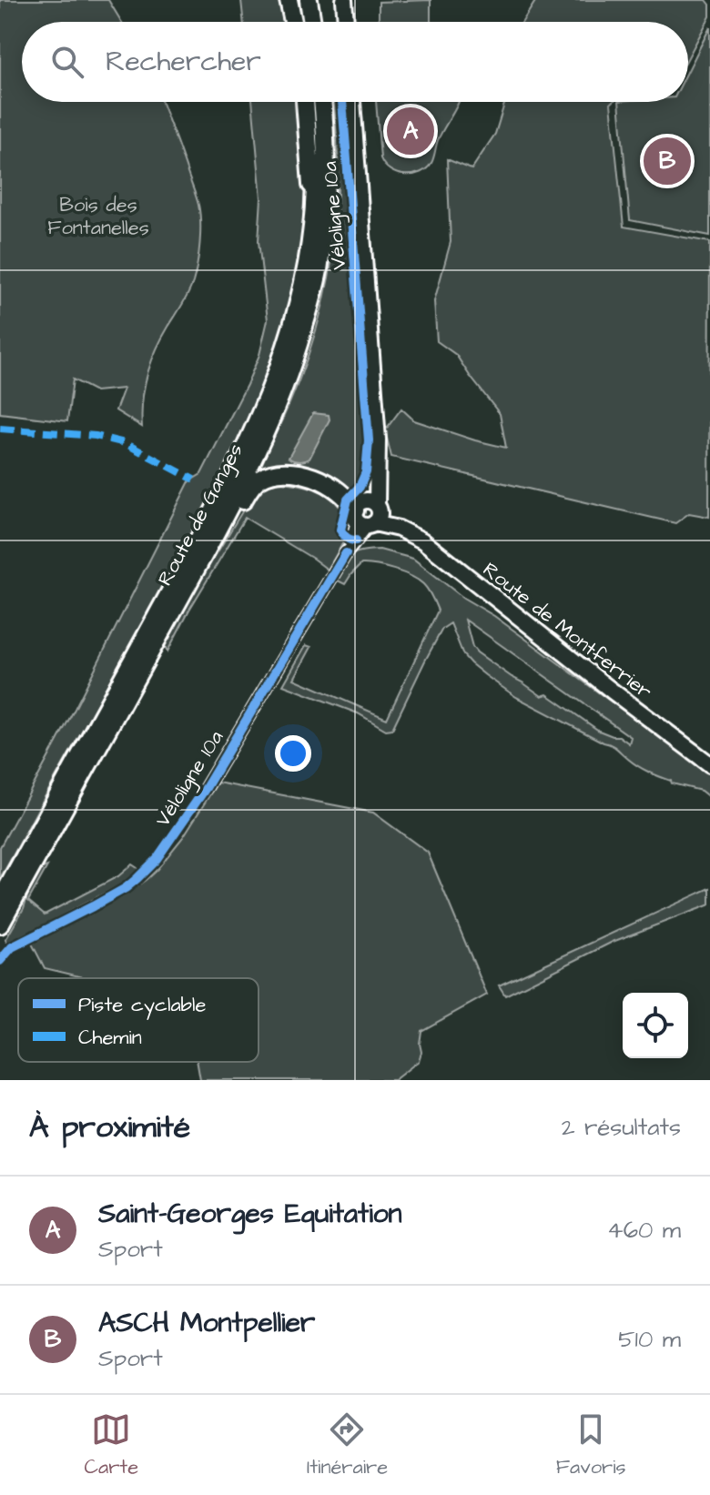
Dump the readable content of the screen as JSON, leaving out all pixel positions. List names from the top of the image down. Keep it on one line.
{"streets":{"main road":["Route de Ganges"],"street":["Véloligne 10a","Route de Montferrier"]},"crossings":[["Véloligne 10a","Route de Montferrier"]],"parks":["Bois des Fontanelles"],"legend":["Piste cyclable","Chemin"],"page":{"search":"Rechercher","pins":["A","B"],"heading":["À proximité","2 résultats"],"list":[{"mark":"A","name":"Saint-Georges Equitation","note":"Sport","value":"460 m"},{"mark":"B","name":"ASCH Montpellier","note":"Sport","value":"510 m"}],"nav":["Carte","Itinéraire","Favoris"]}}
